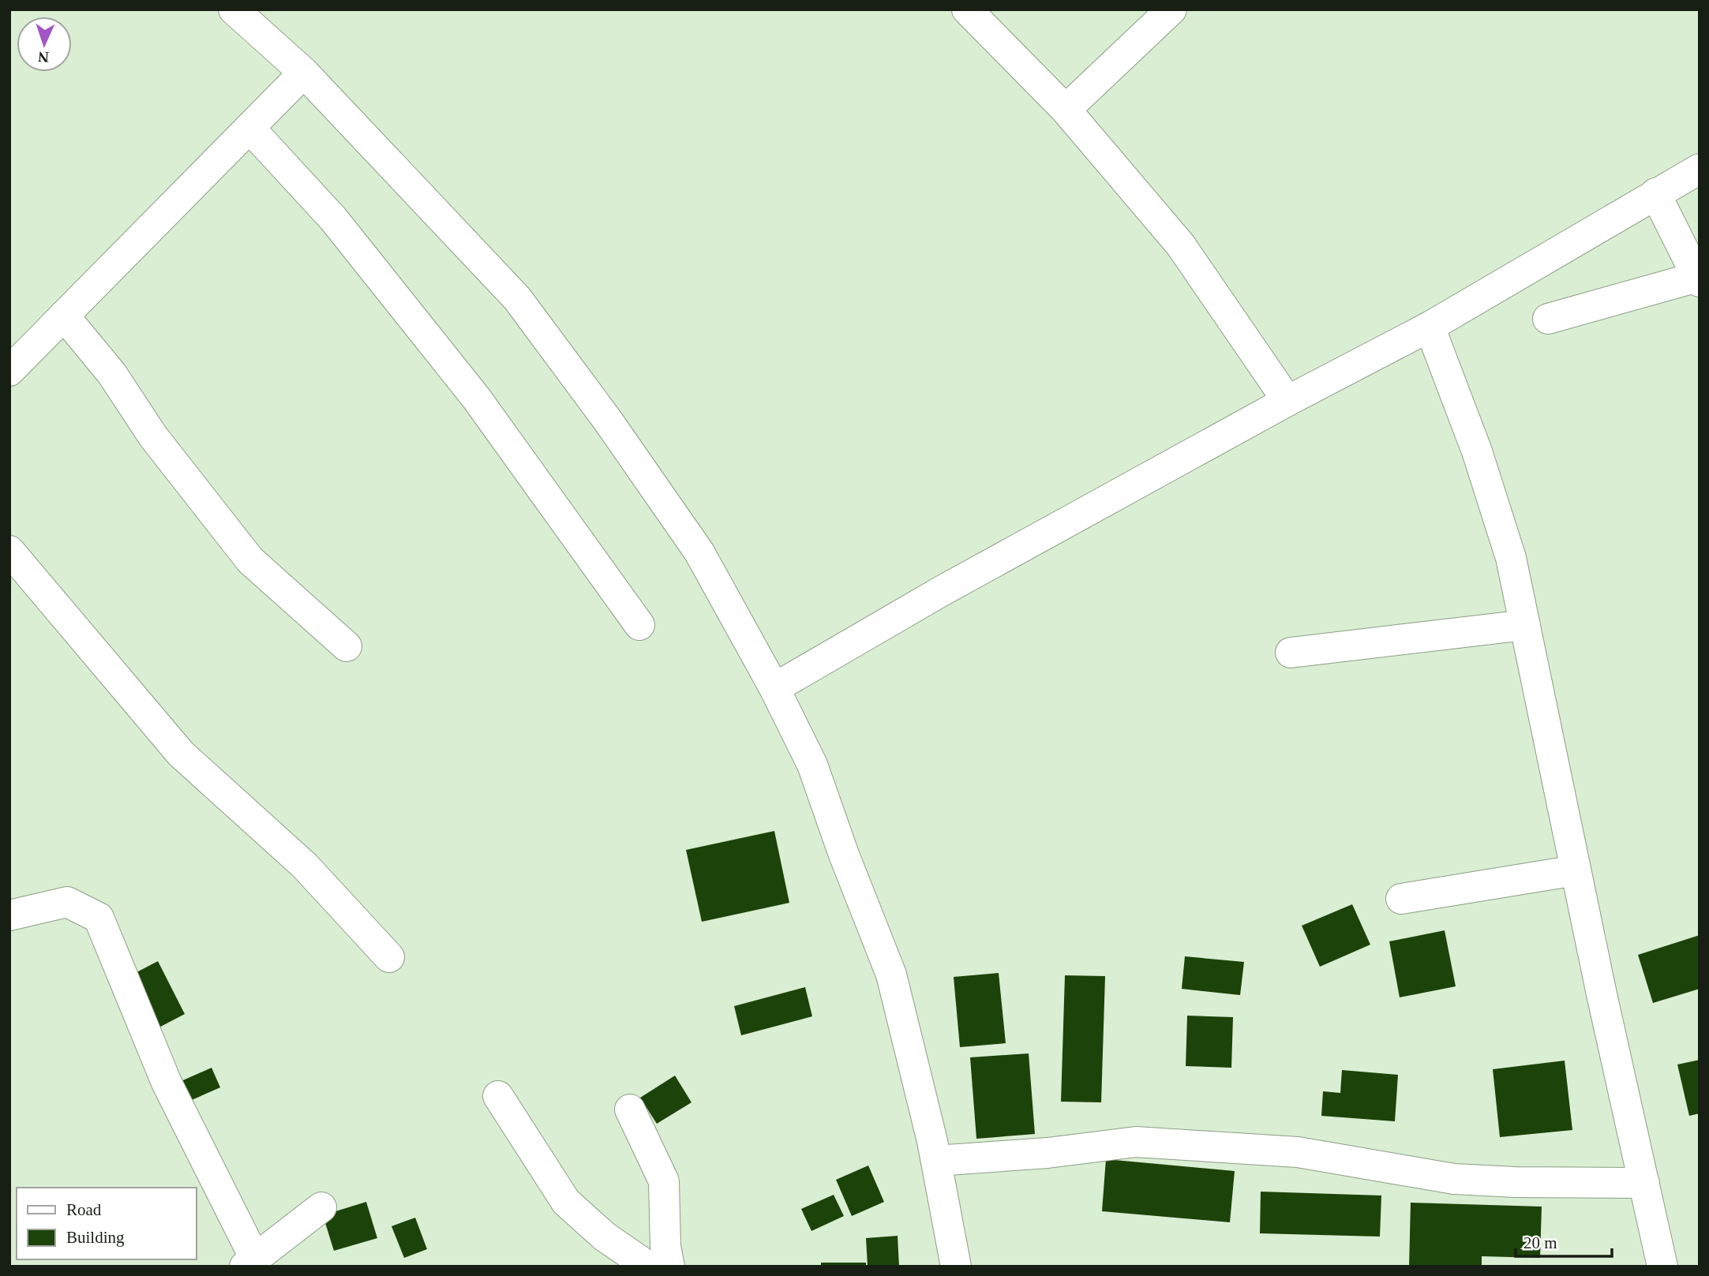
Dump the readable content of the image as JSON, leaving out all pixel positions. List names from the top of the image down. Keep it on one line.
{"legend":["Road","Building"],"scale_bar":"20 m","north":"bottom"}
